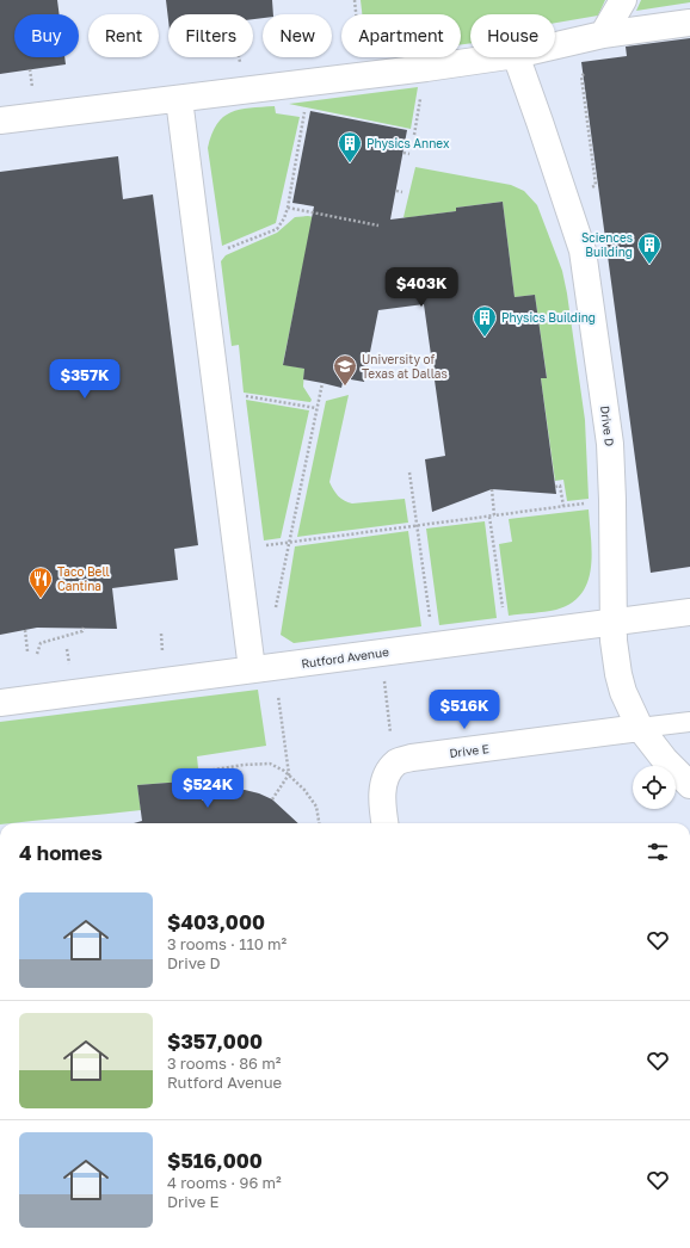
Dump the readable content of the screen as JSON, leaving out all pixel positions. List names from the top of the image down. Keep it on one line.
{"streets":{"street":["Drive D","Rutford Avenue","Drive E"]},"crossings":[["Drive D","Rutford Avenue"],["Drive D","Drive E"]],"places":{"building":["Physics Annex","Sciences Building","Physics Building"],"school or university":["University of Texas at Dallas"],"restaurant":["Taco Bell Cantina"]},"page":{"chip":["Buy","Rent","Filters","New","Apartment","House"],"price":["$403K","$357K","$516K","$524K"],"heading":"4 homes","list":[{"name":"$403,000","note":"3 rooms · 110 m² · Drive D"},{"name":"$357,000","note":"3 rooms · 86 m² · Rutford Avenue"},{"name":"$516,000","note":"4 rooms · 96 m² · Drive E"}]}}
